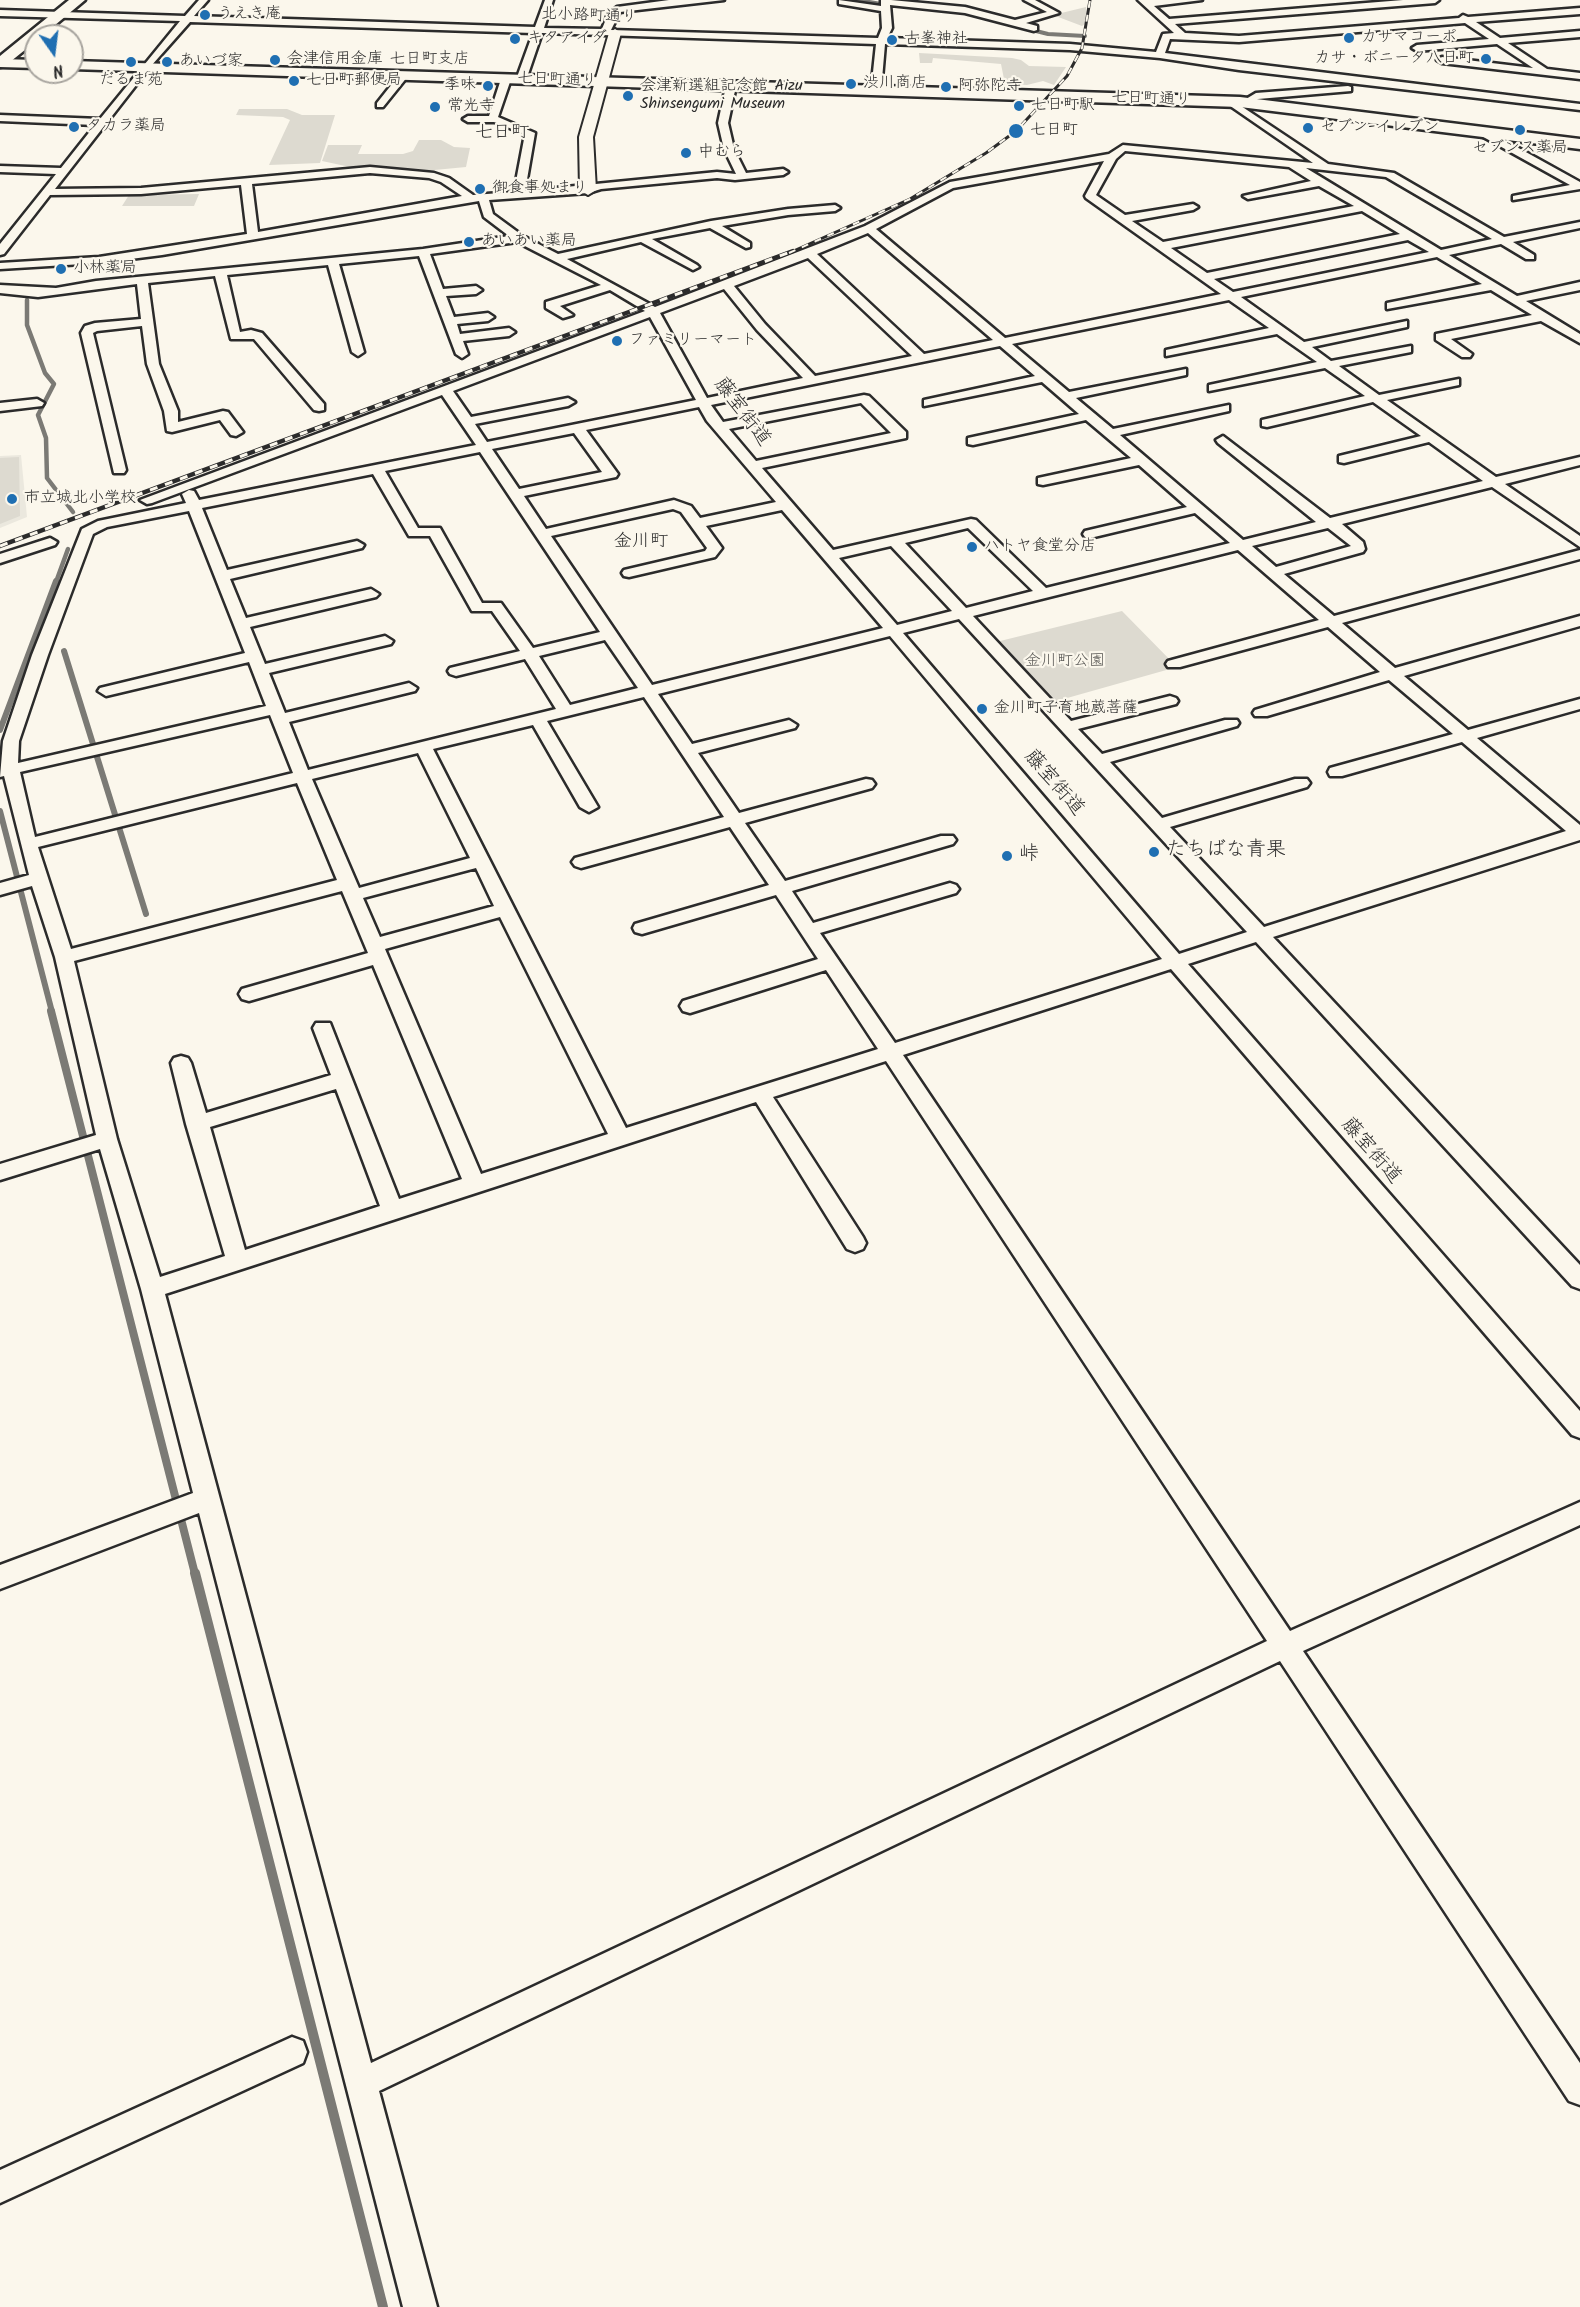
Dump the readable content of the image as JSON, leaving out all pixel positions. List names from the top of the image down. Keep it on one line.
{"streets":{"main road":["七日町通り"],"street":["北小路町通り","藤室街道"]},"districts":["七日町","金川町"],"parks":["金川町公園"],"places":["うえき庵","カサマコーポ","キタアイダ","古峯神社","カサ・ボニータ八日町","会津信用金庫 七日町支店","だるま苑","あいづ家","七日町郵便局","渋川商店","季味","阿弥陀寺","会津新選組記念館 Aizu Shinsengumi Museum","七日町駅","常光寺","タカラ薬局","セブン-イレブン","セブンス薬局","七日町","中むら","御食事処まり","あいあい薬局","小林薬局","ファミリーマート","市立城北小学校","ハトヤ食堂分店","金川町子育地蔵菩薩","たちばな青果","峠"],"north":"bottom"}
